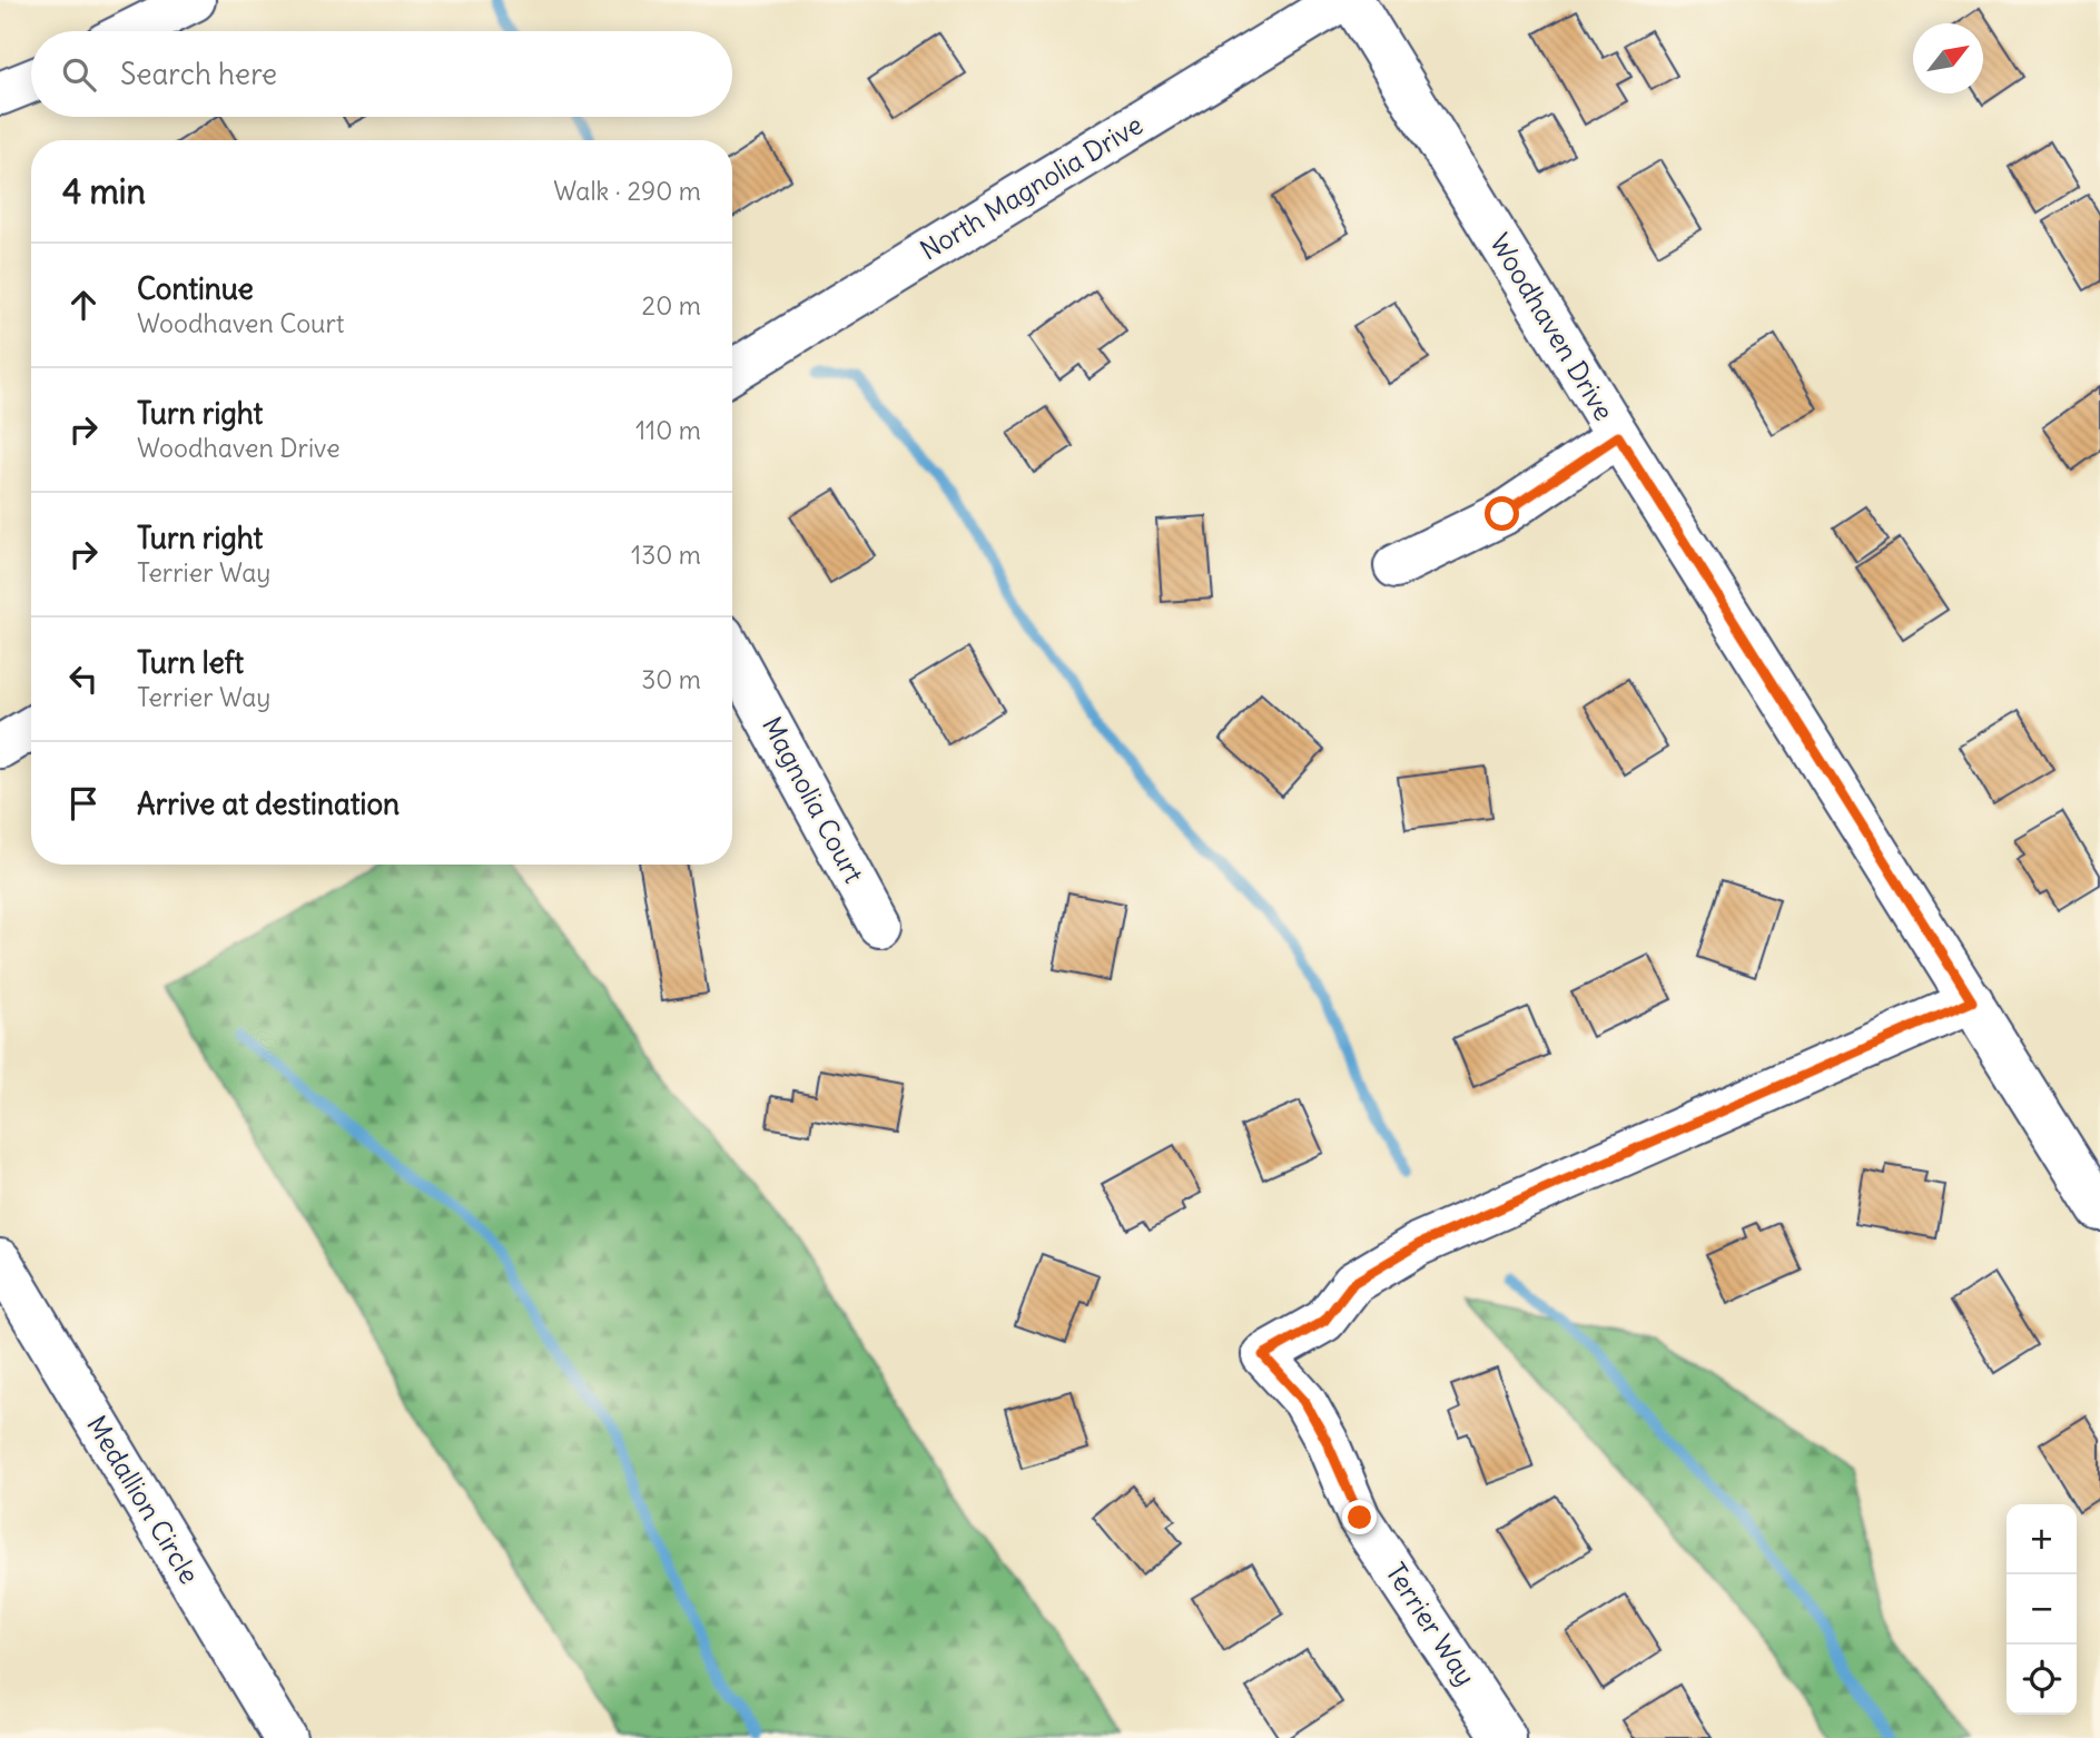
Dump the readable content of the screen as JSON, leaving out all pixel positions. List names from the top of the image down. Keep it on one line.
{"streets":{"street":["North Magnolia Drive","Woodhaven Drive","Magnolia Court","Medallion Circle","Terrier Way"]},"crossings":[["Woodhaven Drive","Terrier Way"]],"north":"top right","page":{"search":"Search here","heading":["4 min","Walk · 290 m"],"list":[["Continue","Woodhaven Court","20 m"],["Turn right","Woodhaven Drive","110 m"],["Turn right","Terrier Way","130 m"],["Turn left","Terrier Way","30 m"],"Arrive at destination"],"map_buttons":["+","−"]}}
